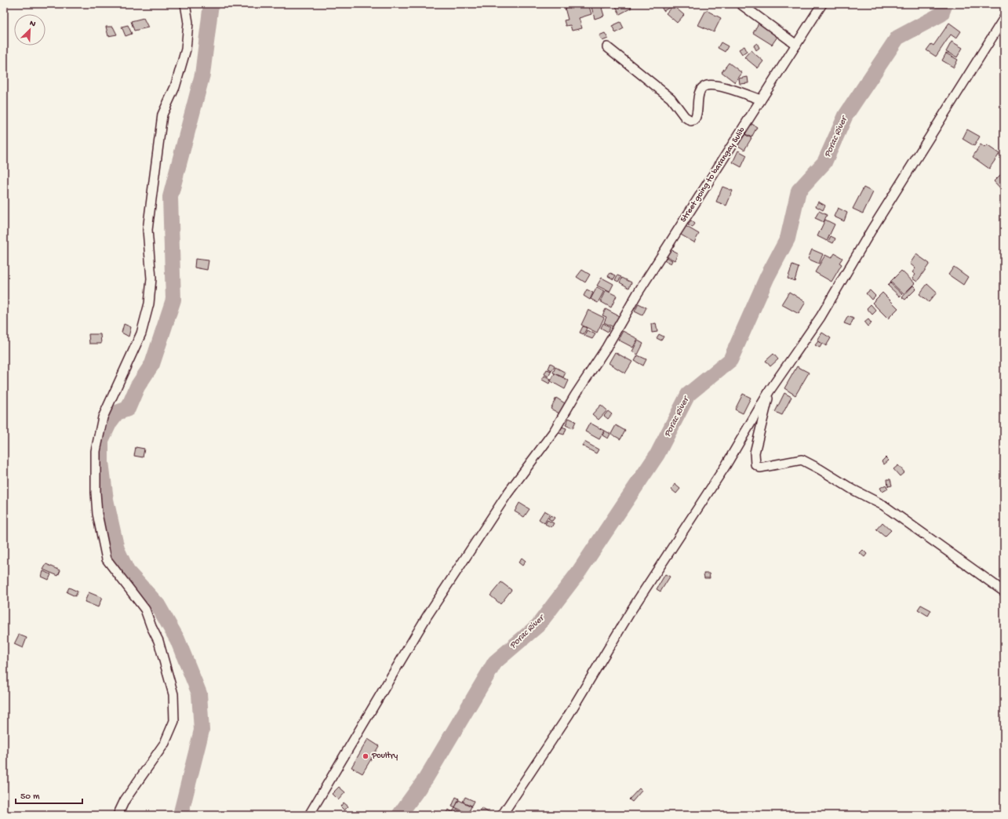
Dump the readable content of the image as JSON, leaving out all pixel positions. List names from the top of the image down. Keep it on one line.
{"streets":{"street":["Street going to barangay Sulib"]},"water":["Porac River"],"places":["Poultry"],"scale_bar":"50 m","north":"top right"}
